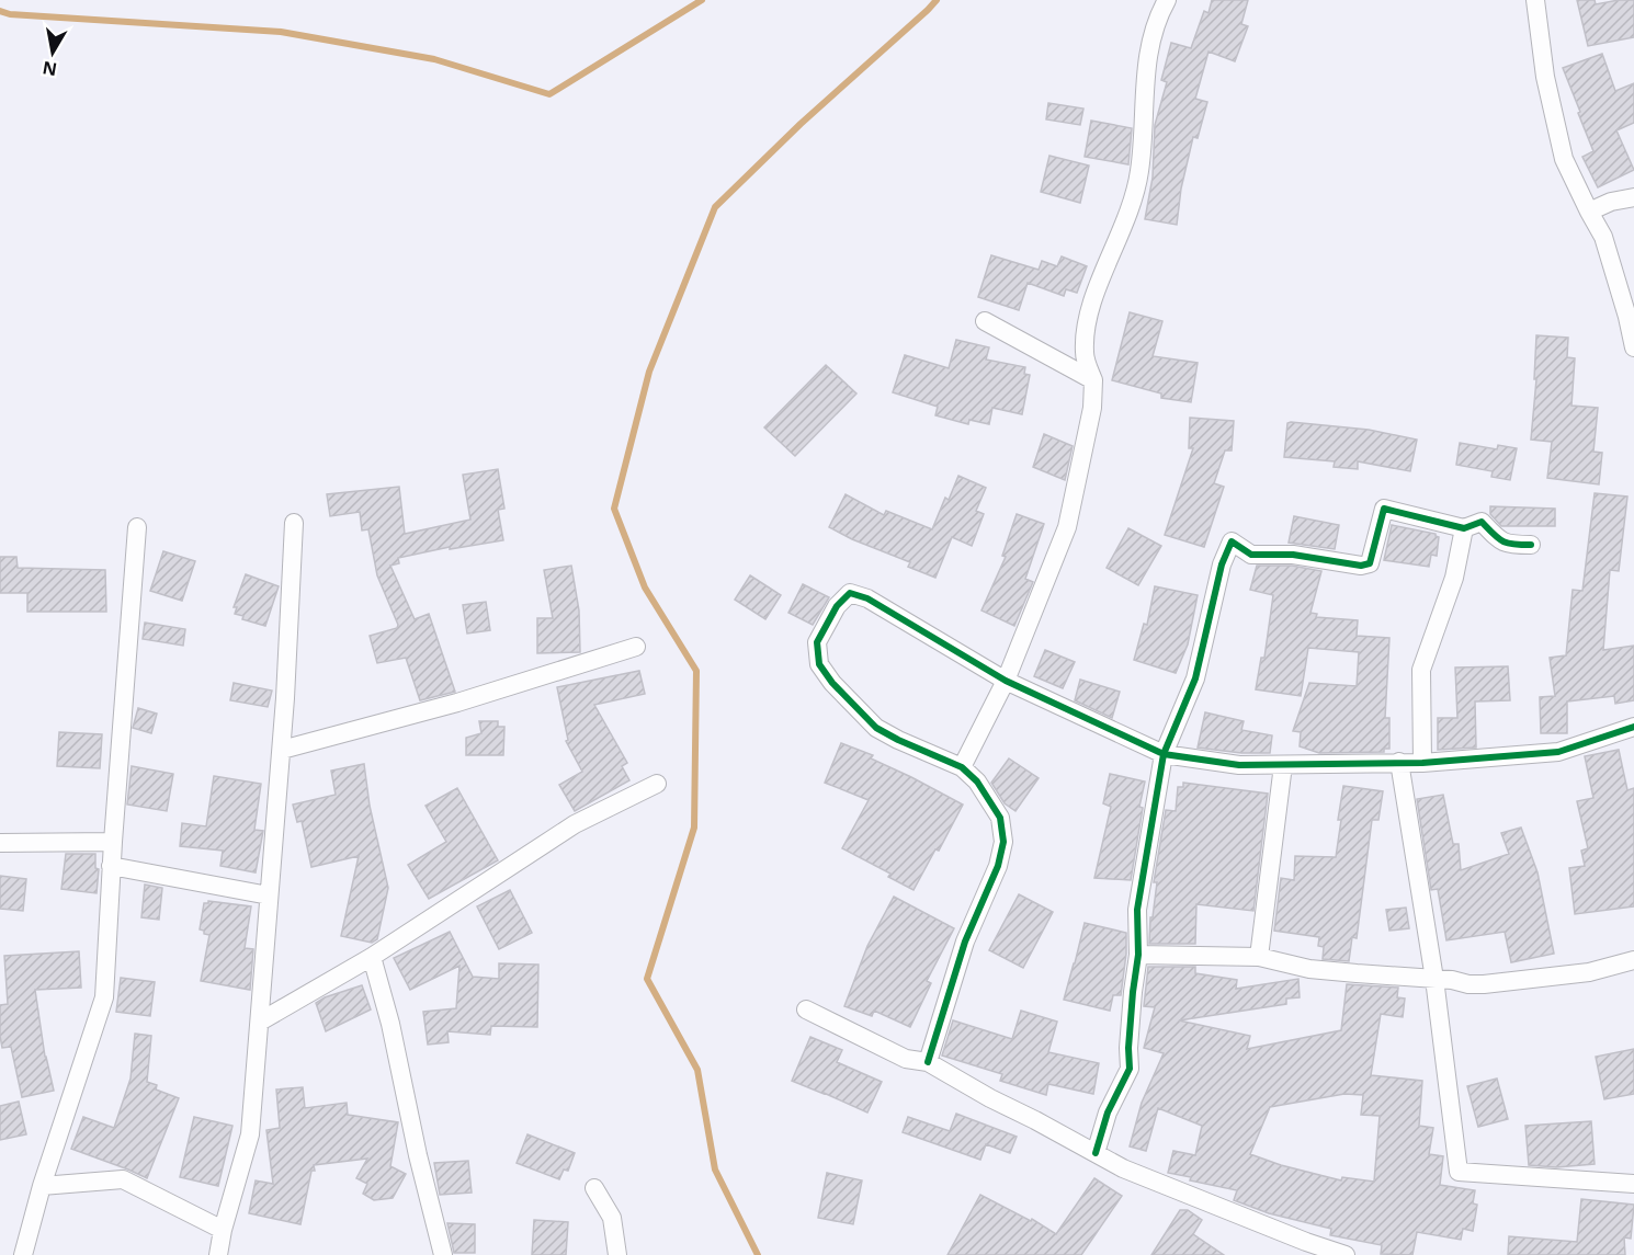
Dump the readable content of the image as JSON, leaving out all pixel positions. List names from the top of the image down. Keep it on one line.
{"north":"bottom"}
